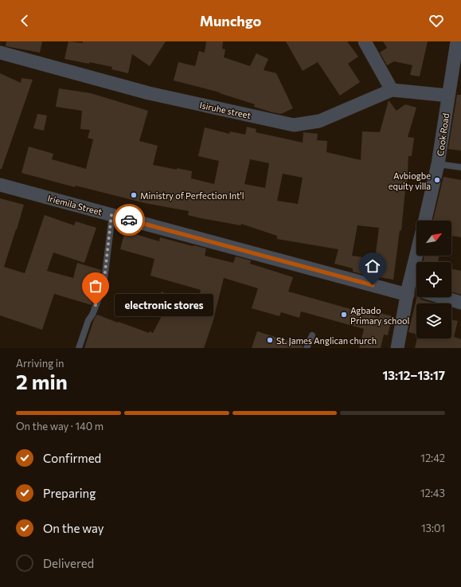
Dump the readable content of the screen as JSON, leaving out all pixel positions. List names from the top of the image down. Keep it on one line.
{"streets":{"street":["Isiruhe street","Cook Road","Iriemila Street"]},"crossings":[["Isiruhe street","Cook Road"]],"places":["Avbiogbe equity villa","Ministry of Perfection Int'l","electronic stores","Agbado Primary school","St. James Anglican church"],"north":"top right","page":{"header":"Munchgo","bubble":"electronic stores","heading":["2 min","Arriving in","13:12–13:17"],"bar":"On the way · 140 m","list":[["Confirmed","12:42"],["Preparing","12:43"],["On the way","13:01"],"Delivered"]}}
